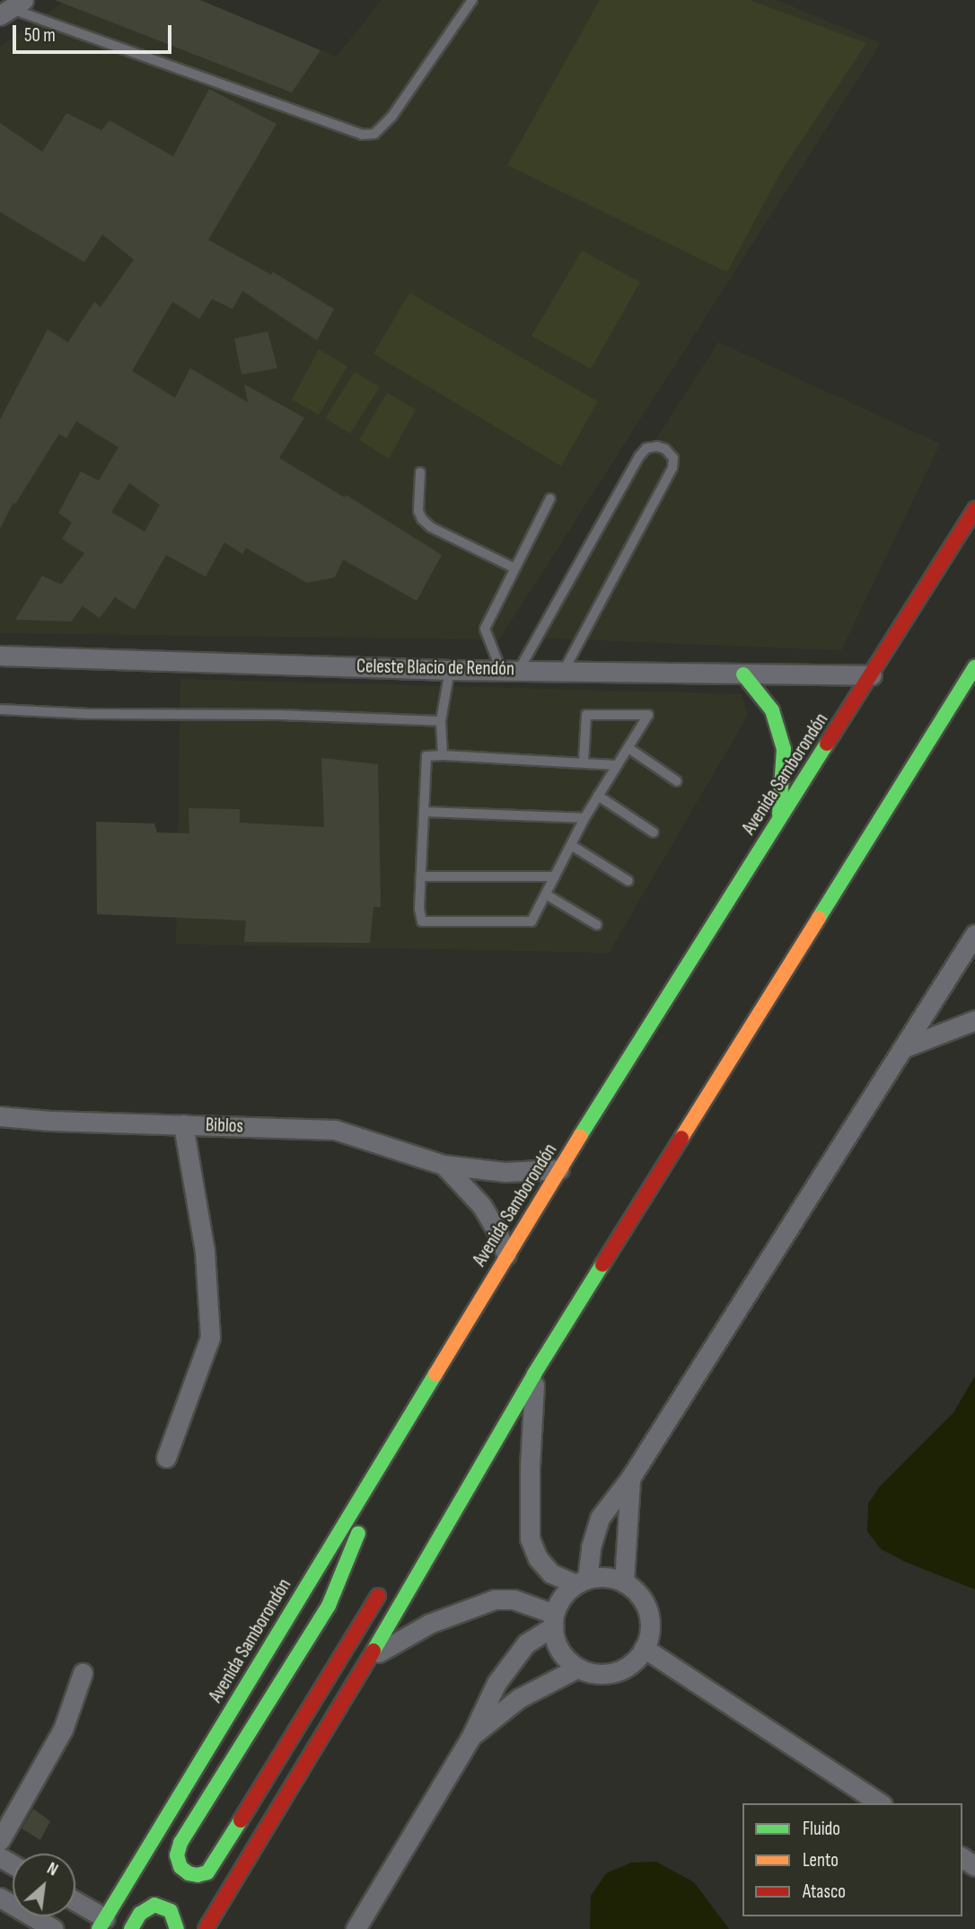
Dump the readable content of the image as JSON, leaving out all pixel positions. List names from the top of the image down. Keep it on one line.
{"streets":{"highway":["Avenida Samborondón"],"street":["Celeste Blacio de Rendón","Biblos"]},"crossings":[["Celeste Blacio de Rendón","Avenida Samborondón"],["Avenida Samborondón","Biblos"]],"legend":["Fluido","Lento","Atasco"],"scale_bar":"50 m","north":"top right"}
